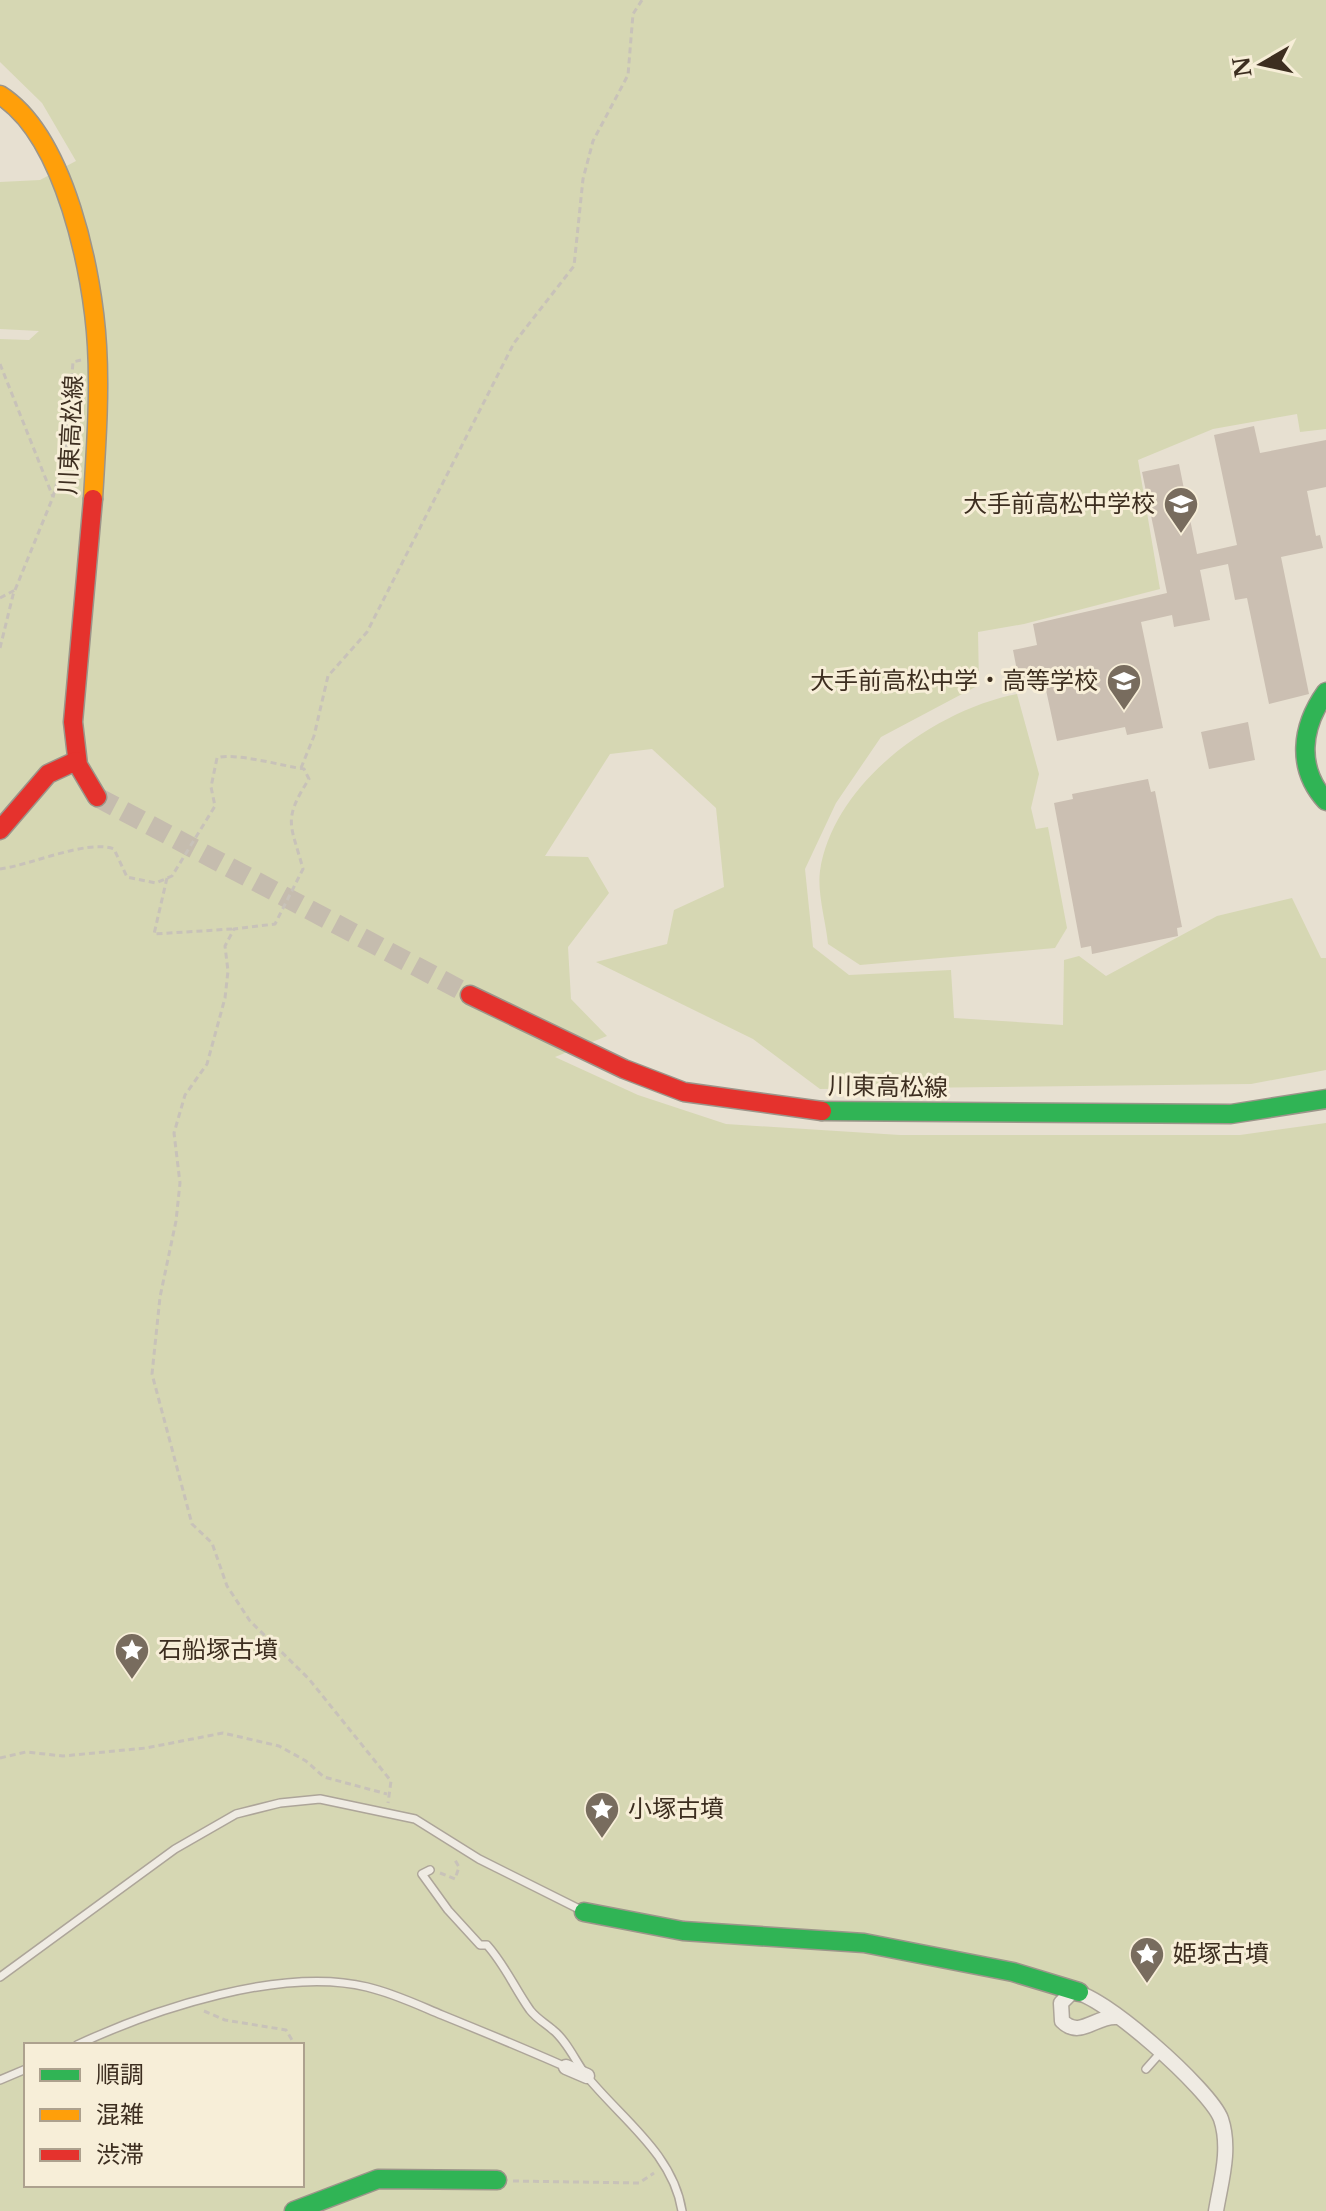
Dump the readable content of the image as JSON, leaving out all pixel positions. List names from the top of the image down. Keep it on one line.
{"streets":{"main road":["川東高松線"]},"places":{"school or university":["大手前高松中学校","大手前高松中学・高等学校"],"place":["石船塚古墳","小塚古墳","姫塚古墳"]},"legend":["順調","混雑","渋滞"],"north":"left"}
